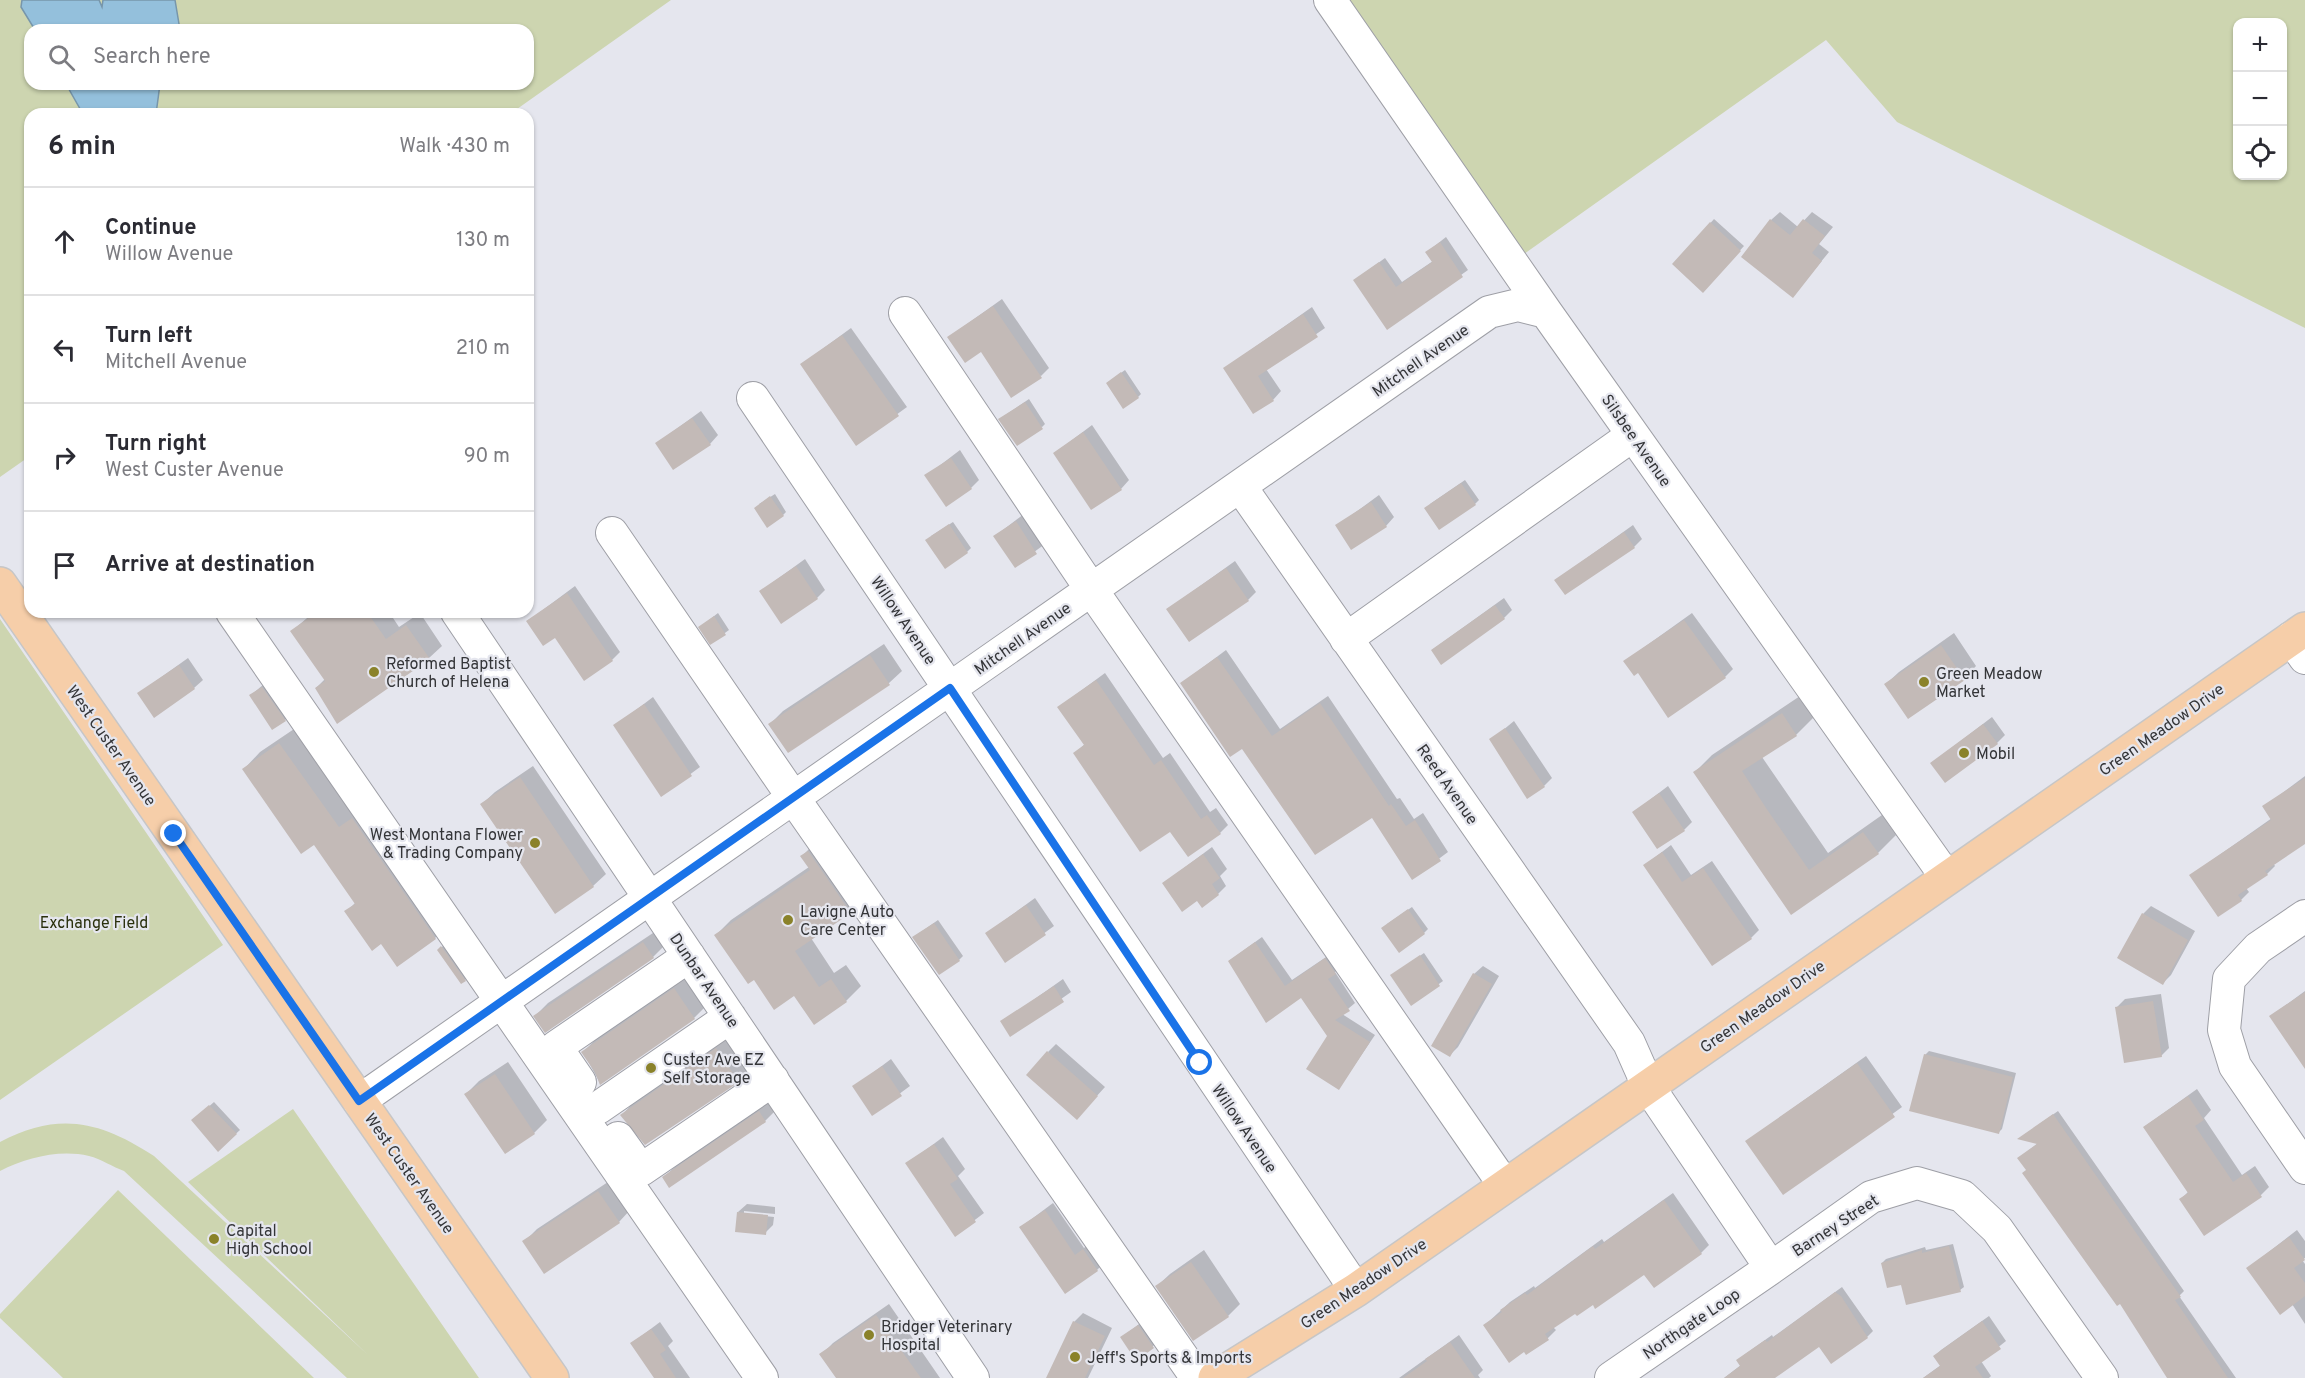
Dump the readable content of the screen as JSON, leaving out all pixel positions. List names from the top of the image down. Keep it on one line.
{"streets":{"main road":["Green Meadow Drive","West Custer Avenue"],"street":["Mitchell Avenue","Silsbee Avenue","Willow Avenue","Reed Avenue","Dunbar Avenue","Barney Street","Northgate Loop"]},"crossings":[["Mitchell Avenue","Silsbee Avenue"],["Mitchell Avenue","Willow Avenue"],["Mitchell Avenue","West Custer Avenue"],["Mitchell Avenue","Reed Avenue"],["Mitchell Avenue","Dunbar Avenue"],["Silsbee Avenue","Green Meadow Drive"],["Willow Avenue","Green Meadow Drive"],["Green Meadow Drive","Reed Avenue"],["Barney Street","Northgate Loop"]],"parks":["Exchange Field"],"places":["Reformed Baptist Church of Helena","Green Meadow Market","Mobil","West Montana Flower & Trading Company","Lavigne Auto Care Center","Custer Ave EZ Self Storage","Capital High School","Bridger Veterinary Hospital","Jeff's Sports & Imports"],"page":{"map_buttons":["+","−"],"search":"Search here","heading":["6 min","Walk · 430 m"],"list":[["Continue","Willow Avenue","130 m"],["Turn left","Mitchell Avenue","210 m"],["Turn right","West Custer Avenue","90 m"],"Arrive at destination"]}}
